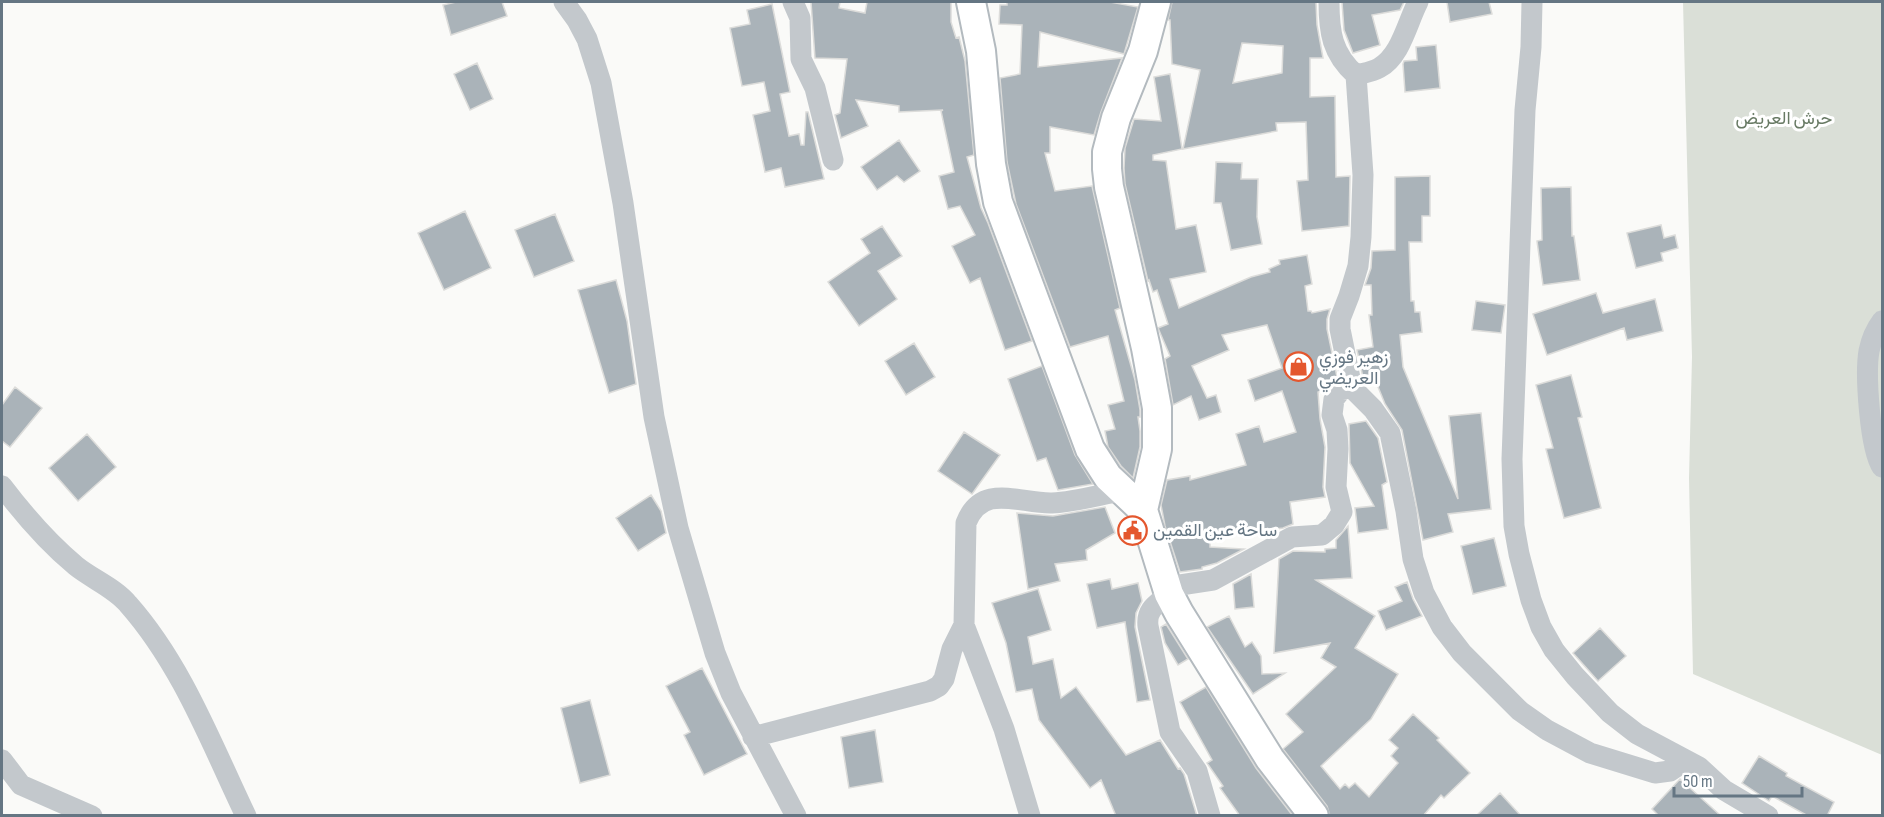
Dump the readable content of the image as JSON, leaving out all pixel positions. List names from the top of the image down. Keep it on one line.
{"parks":["حرش العريض"],"places":{"shop":["زهير فوزي العريضي"],"public building":["ساحة عين القمين"]},"scale_bar":"50 m"}
